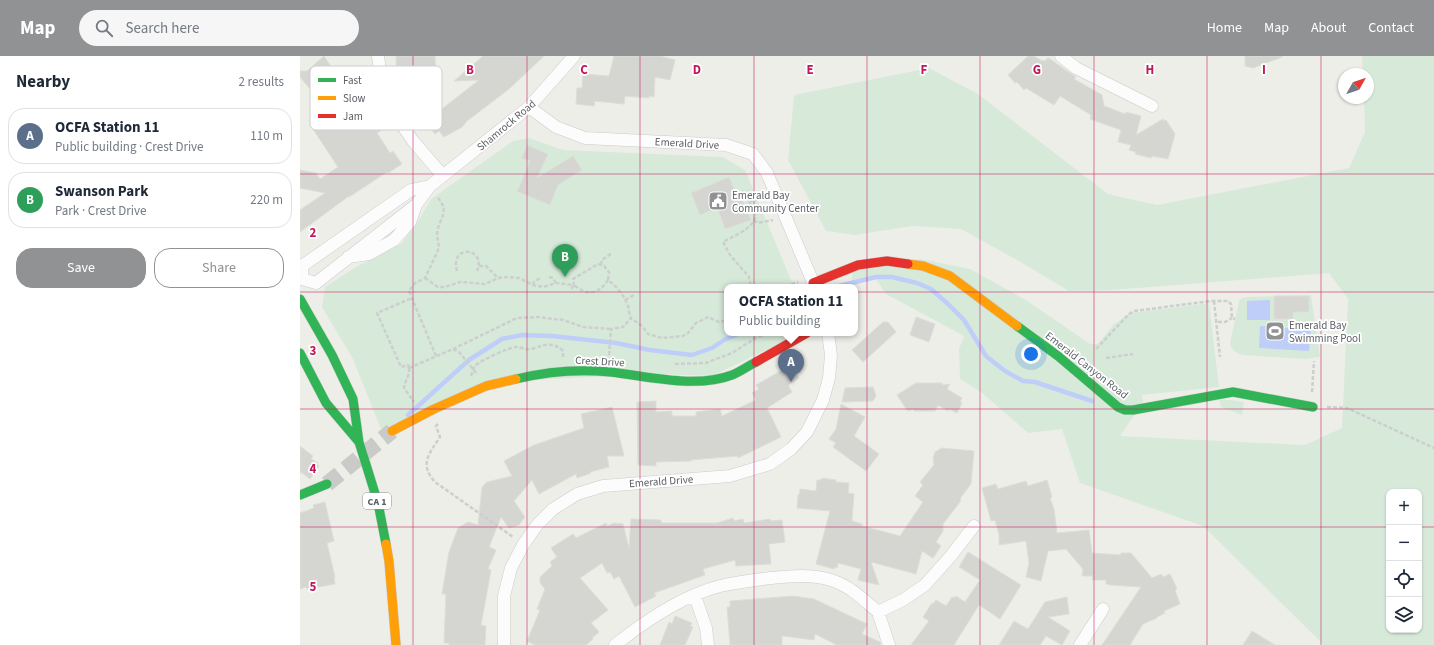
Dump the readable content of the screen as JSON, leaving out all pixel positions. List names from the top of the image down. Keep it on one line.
{"streets":{"main road":["Crest Drive","Emerald Canyon Road","CA 1"],"street":["Shamrock Road","Emerald Drive"]},"crossings":[["Shamrock Road","Emerald Drive"]],"places":{"public building":["Emerald Bay Community Center"],"sports":["Emerald Bay Swimming Pool"]},"legend":["Fast","Slow","Jam"],"north":"top right","page":{"header":"Map","search":"Search here","nav":["Home","Map","About","Contact"],"heading":["Nearby","2 results"],"list":[{"mark":"A","name":"OCFA Station 11","note":"Public building · Crest Drive","value":"110 m"},{"mark":"B","name":"Swanson Park","note":"Park · Crest Drive","value":"220 m"}],"buttons":["Save","Share"],"pins":["B","A"],"popup":["OCFA Station 11","Public building"],"map_buttons":["+","−"]},"grid":{"columns":["B","C","D","E","F","G","H","I"],"rows":["2","3","4","5"]}}
